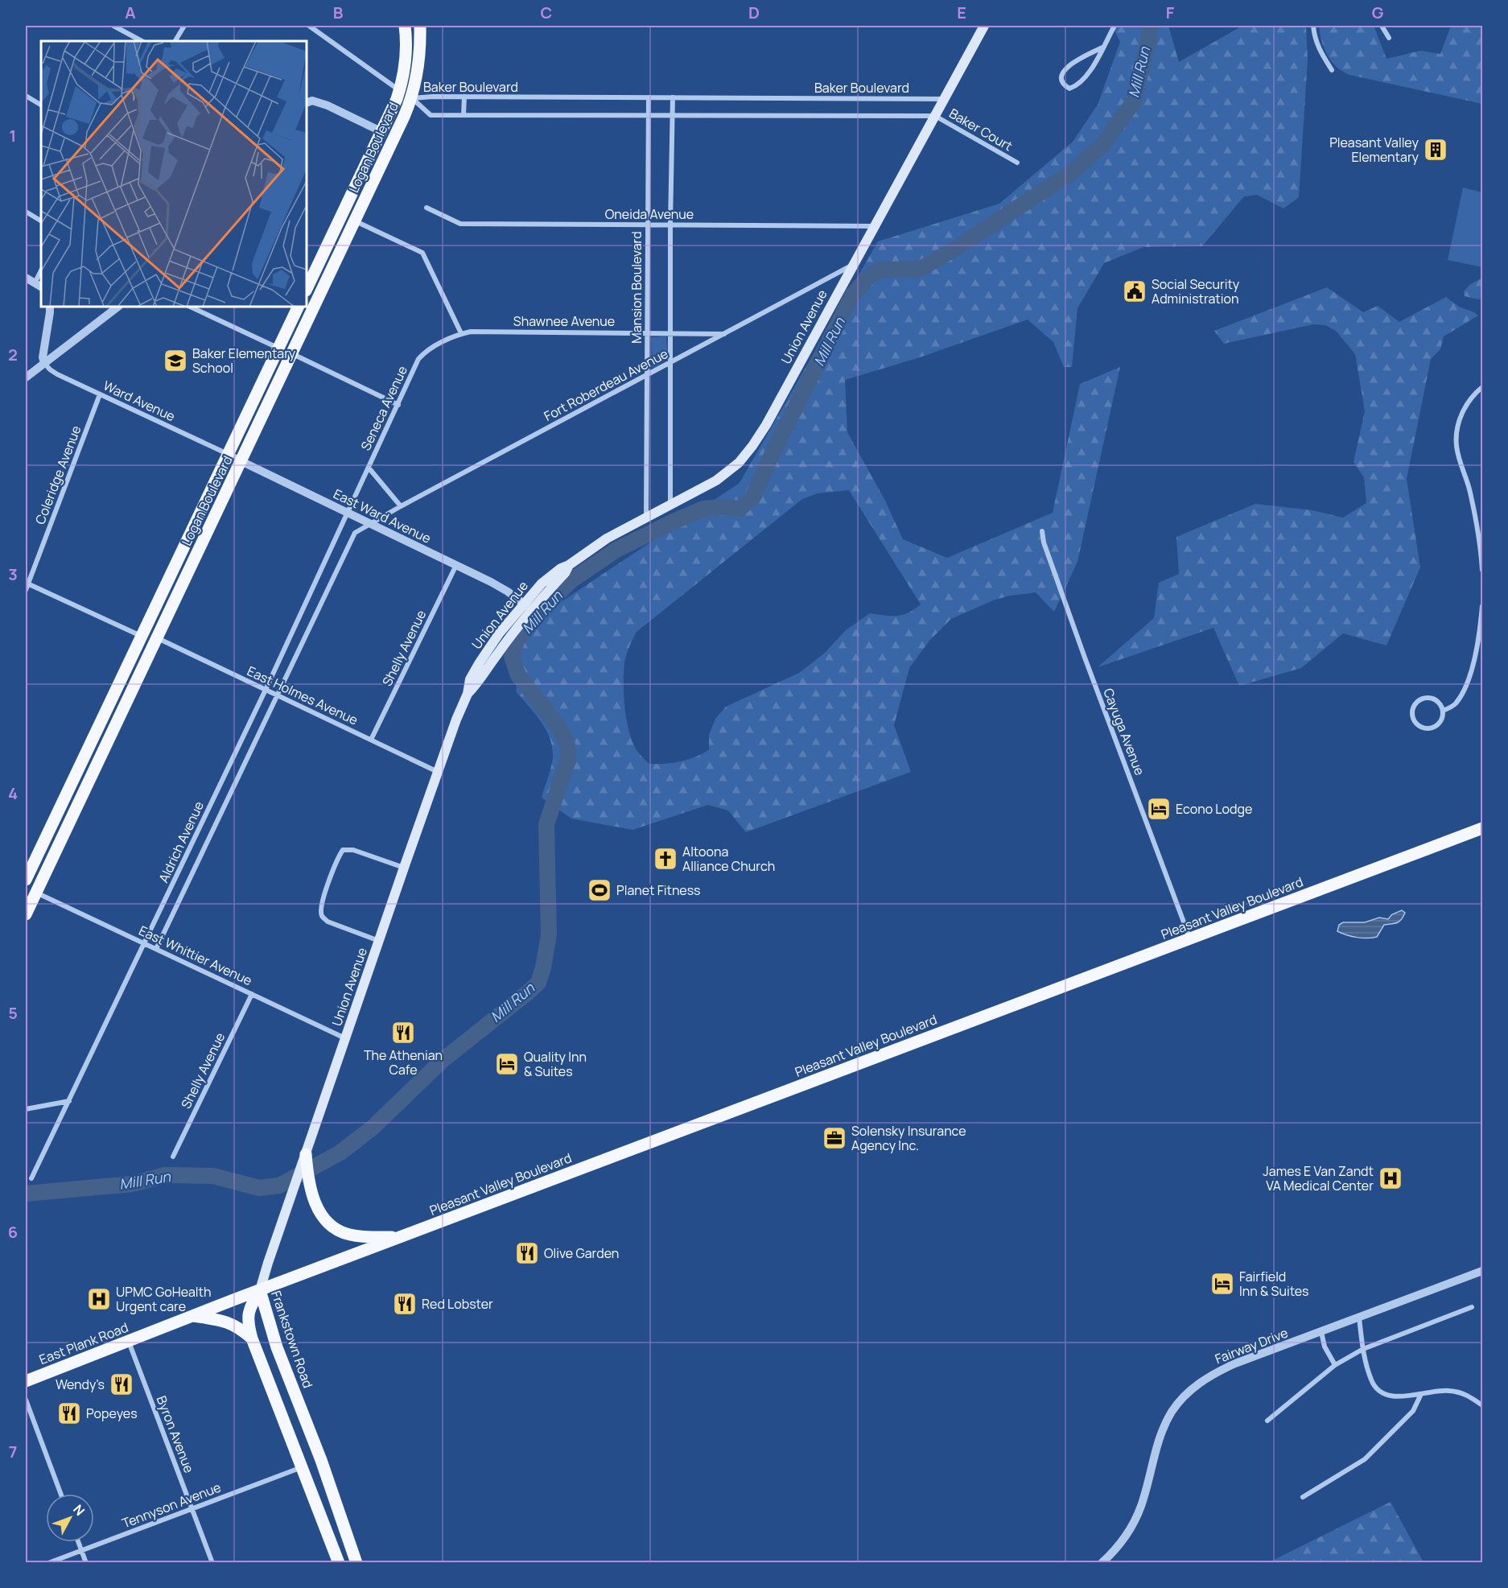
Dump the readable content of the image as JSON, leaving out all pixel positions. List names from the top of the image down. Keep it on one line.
{"streets":{"main road":["Logan Boulevard","Union Avenue","Pleasant Valley Boulevard","Frankstown Road","East Plank Road"],"street":["Baker Boulevard","Baker Court","Oneida Avenue","Mansion Boulevard","Shawnee Avenue","Fort Roberdeau Avenue","Ward Avenue","Seneca Avenue","Coleridge Avenue","East Ward Avenue","Shelly Avenue","East Holmes Avenue","Cayuga Avenue","Aldrich Avenue","East Whittier Avenue","Fairway Drive","Byron Avenue","Tennyson Avenue"]},"crossings":[["Baker Boulevard","Baker Court"],["Baker Boulevard","Logan Boulevard"],["Baker Boulevard","Mansion Boulevard"],["Baker Boulevard","Union Avenue"],["Baker Court","Union Avenue"],["Logan Boulevard","Ward Avenue"],["Logan Boulevard","East Ward Avenue"],["Logan Boulevard","East Holmes Avenue"],["Logan Boulevard","East Whittier Avenue"],["Oneida Avenue","Mansion Boulevard"],["Oneida Avenue","Union Avenue"],["Mansion Boulevard","Shawnee Avenue"],["Mansion Boulevard","Union Avenue"],["Mansion Boulevard","Fort Roberdeau Avenue"],["Shawnee Avenue","Fort Roberdeau Avenue"],["Shawnee Avenue","Seneca Avenue"],["Union Avenue","Fort Roberdeau Avenue"],["Union Avenue","East Ward Avenue"],["Union Avenue","East Holmes Avenue"],["Union Avenue","Pleasant Valley Boulevard"],["Union Avenue","East Whittier Avenue"],["Union Avenue","Frankstown Road"],["Union Avenue","East Plank Road"],["Fort Roberdeau Avenue","East Ward Avenue"],["Fort Roberdeau Avenue","Aldrich Avenue"],["Ward Avenue","Coleridge Avenue"],["Ward Avenue","East Ward Avenue"],["Seneca Avenue","East Ward Avenue"],["Seneca Avenue","Aldrich Avenue"],["East Ward Avenue","Shelly Avenue"],["East Ward Avenue","Aldrich Avenue"],["Shelly Avenue","East Holmes Avenue"],["Shelly Avenue","East Whittier Avenue"],["East Holmes Avenue","Aldrich Avenue"],["Cayuga Avenue","Pleasant Valley Boulevard"],["Aldrich Avenue","East Whittier Avenue"],["Pleasant Valley Boulevard","Frankstown Road"],["Pleasant Valley Boulevard","East Plank Road"],["Frankstown Road","East Plank Road"],["Frankstown Road","Tennyson Avenue"],["East Plank Road","Byron Avenue"],["Byron Avenue","Tennyson Avenue"]],"water":["Mill Run"],"places":{"building":["Pleasant Valley Elementary"],"public building":["Social Security Administration"],"school or university":["Baker Elementary School"],"hotel":["Econo Lodge","Quality Inn & Suites","Fairfield Inn & Suites"],"church":["Altoona Alliance Church"],"sports":["Planet Fitness"],"restaurant":["The Athenian Cafe","Olive Garden","Red Lobster","Wendy's","Popeyes"],"office":["Solensky Insurance Agency Inc."],"hospital":["James E Van Zandt VA Medical Center","UPMC GoHealth Urgent care"]},"north":"top right","grid":{"columns":["A","B","C","D","E","F","G"],"rows":["1","2","3","4","5","6","7"]}}
